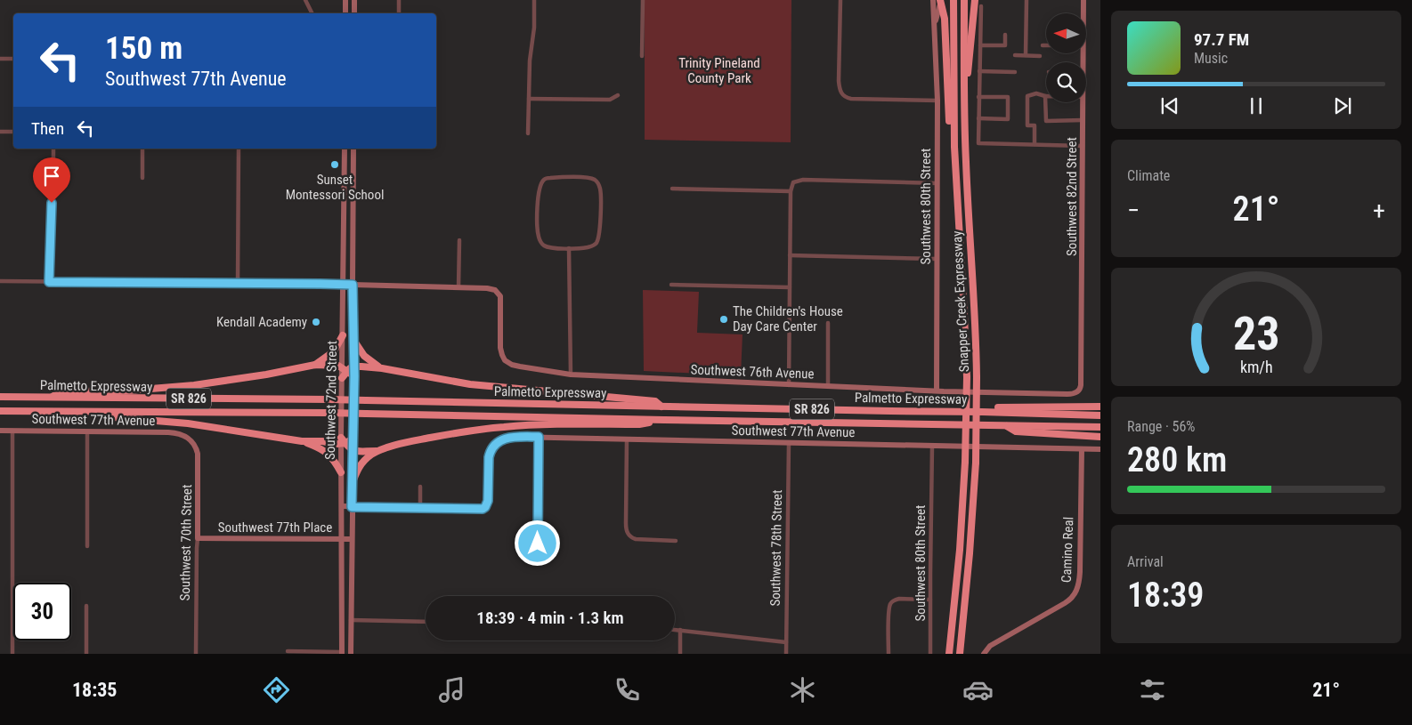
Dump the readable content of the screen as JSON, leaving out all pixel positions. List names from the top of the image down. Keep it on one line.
{"streets":{"highway":["Snapper Creek Expressway","Palmetto Expressway","SR 826"],"street":["Southwest 82nd Street","Southwest 80th Street","Southwest 76th Avenue","Southwest 72nd Street","Southwest 77th Avenue","Southwest 77th Place","Southwest 70th Street","Southwest 78th Street","Camino Real"]},"crossings":[["Southwest 82nd Street","Southwest 76th Avenue"],["Southwest 80th Street","Southwest 76th Avenue"],["Southwest 80th Street","Southwest 77th Avenue"],["Southwest 72nd Street","Southwest 77th Place"],["Southwest 77th Avenue","Southwest 70th Street"],["Southwest 77th Avenue","Southwest 78th Street"],["Southwest 77th Avenue","Camino Real"],["Southwest 77th Place","Southwest 70th Street"]],"parks":["Trinity Pineland County Park"],"places":["Sunset Montessori School","The Children's House Day Care Center","Kendall Academy"],"north":"left","page":{"turn":["150 m","Southwest 77th Avenue"],"song":["97.7 FM","Music"],"then":"Then","tile":["Climate",["Range · 56%","280 km"],["Arrival","18:39"]],"heat":["−","21°","+"],"limit":"30","trip":"18:39 · 4 min · 1.3 km","tabs":["18:35","21°"],"gauge":["23","km/h"]}}
